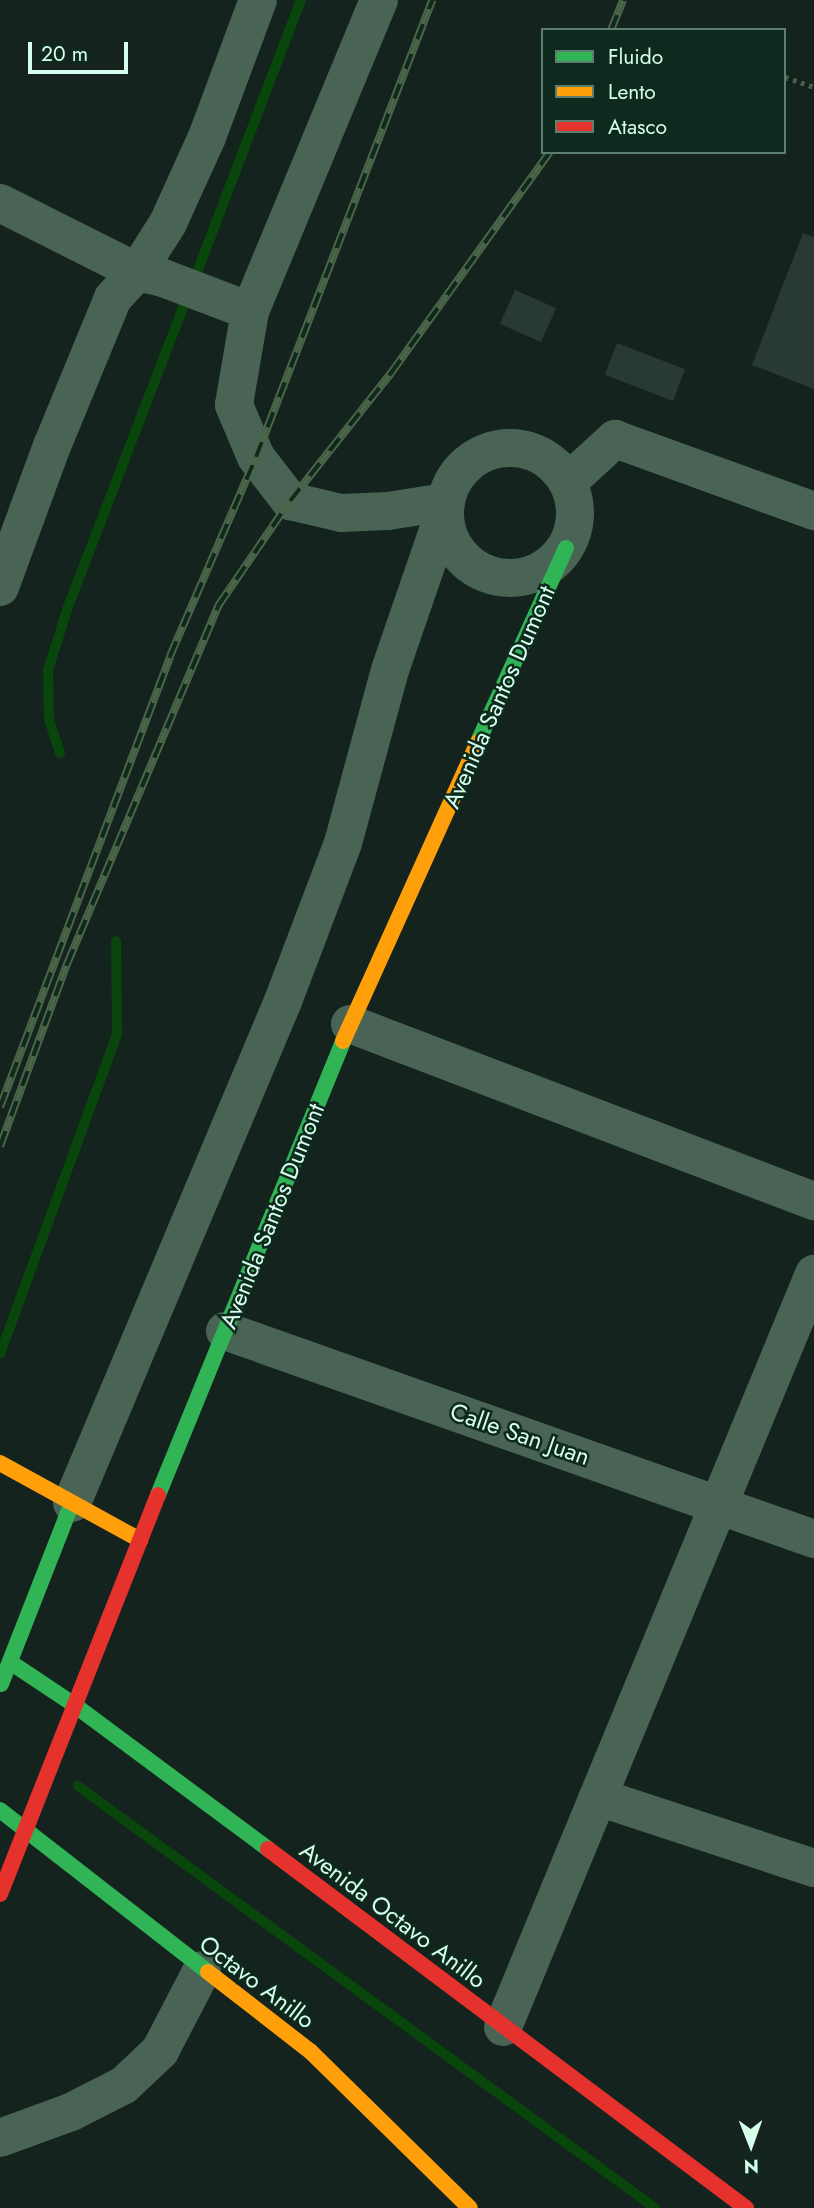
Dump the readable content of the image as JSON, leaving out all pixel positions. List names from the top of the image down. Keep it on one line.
{"streets":{"street":["Avenida Santos Dumont","Calle San Juan","Avenida Octavo Anillo","Octavo Anillo"]},"crossings":[["Avenida Santos Dumont","Calle San Juan"],["Avenida Santos Dumont","Avenida Octavo Anillo"],["Avenida Santos Dumont","Octavo Anillo"]],"legend":["Fluido","Lento","Atasco"],"scale_bar":"20 m","north":"bottom"}
